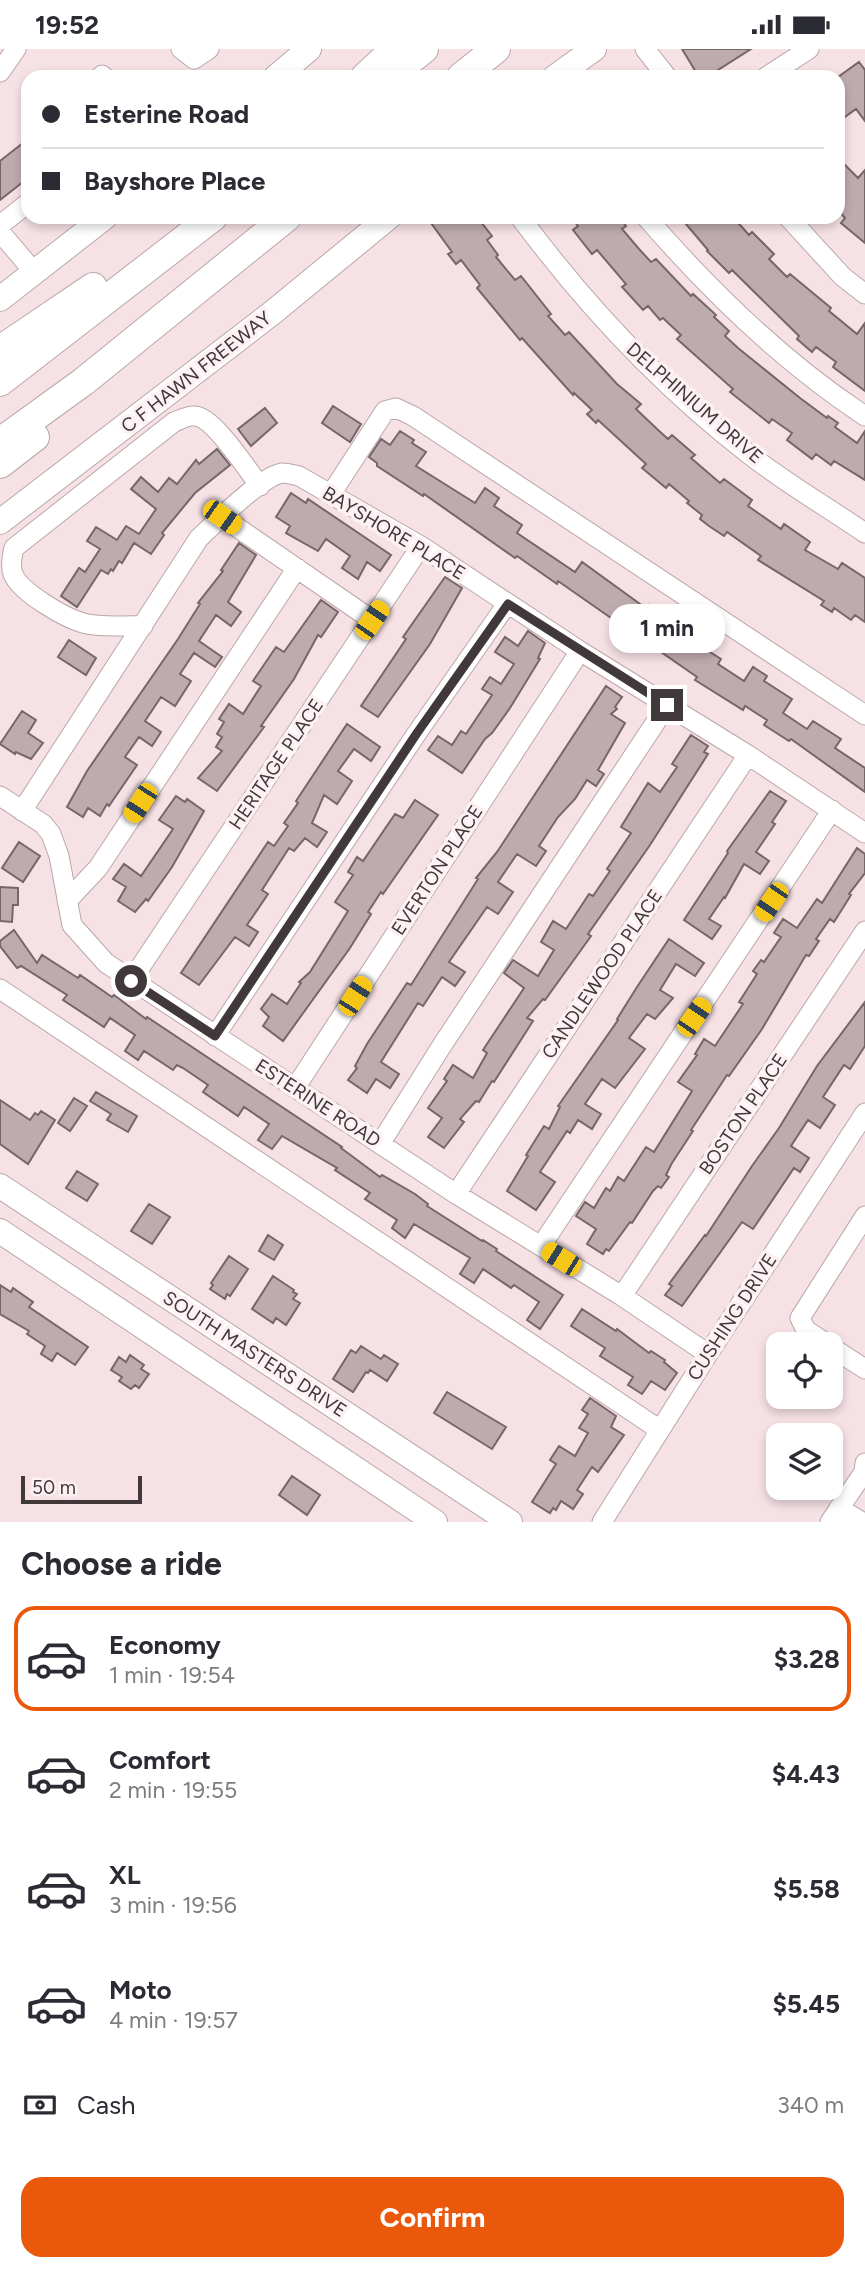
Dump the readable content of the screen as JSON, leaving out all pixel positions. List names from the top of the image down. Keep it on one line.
{"streets":{"main road":["C F HAWN FREEWAY","SOUTH MASTERS DRIVE"],"street":["DELPHINIUM DRIVE","BAYSHORE PLACE","HERITAGE PLACE","EVERTON PLACE","CANDLEWOOD PLACE","ESTERINE ROAD","BOSTON PLACE","CUSHING DRIVE"]},"crossings":[["BAYSHORE PLACE","HERITAGE PLACE"],["BAYSHORE PLACE","EVERTON PLACE"],["BAYSHORE PLACE","CANDLEWOOD PLACE"],["BAYSHORE PLACE","ESTERINE ROAD"],["HERITAGE PLACE","ESTERINE ROAD"],["EVERTON PLACE","ESTERINE ROAD"],["CANDLEWOOD PLACE","ESTERINE ROAD"],["ESTERINE ROAD","BOSTON PLACE"],["ESTERINE ROAD","CUSHING DRIVE"]],"scale_bar":"50 m","page":{"status":"19:52","banner":["Esterine Road","Bayshore Place"],"bubble":"1 min","scale":"50 m","heading":"Choose a ride","list":[{"name":"Economy","note":"1 min · 19:54","value":"$3.28"},{"name":"Comfort","note":"2 min · 19:55","value":"$4.43"},{"name":"XL","note":"3 min · 19:56","value":"$5.58"},{"name":"Moto","note":"4 min · 19:57","value":"$5.45"}],"pay":["Cash","340 m"],"buttons":"Confirm"}}
